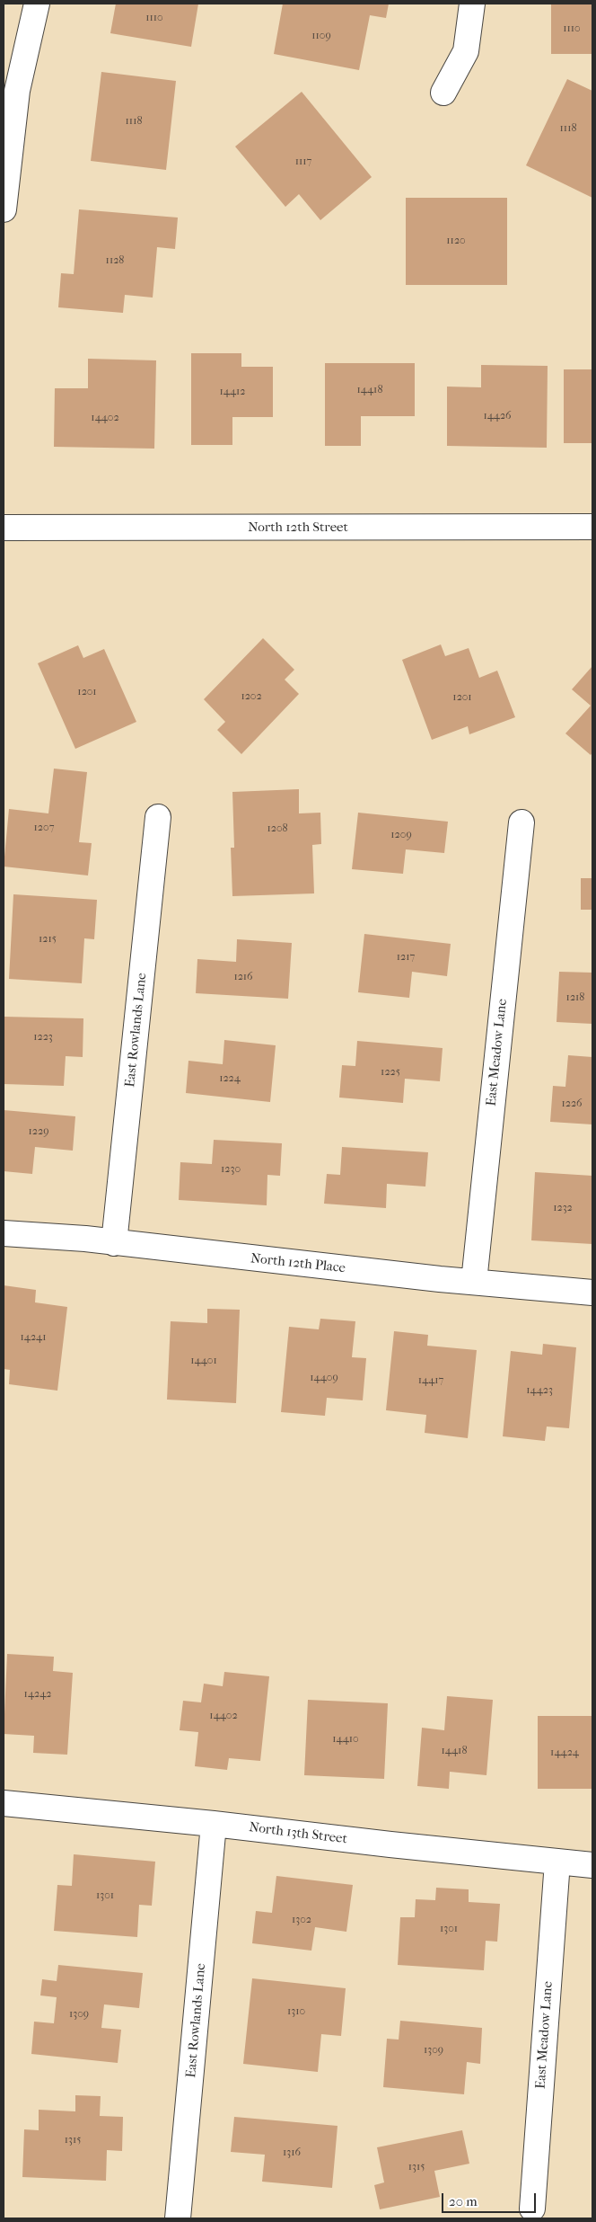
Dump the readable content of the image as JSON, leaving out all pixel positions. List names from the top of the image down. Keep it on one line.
{"streets":{"street":["North 12th Street","East Rowlands Lane","East Meadow Lane","North 12th Place","North 13th Street"]},"crossings":[["East Rowlands Lane","North 12th Place"],["East Rowlands Lane","North 13th Street"],["East Meadow Lane","North 12th Place"],["East Meadow Lane","North 13th Street"]],"house_numbers":["1110","1110","1109","1118","1118","1117","1120","1128","14418","14412","14426","14402","1201","1202","1201","1207","1208","1209","1215","1217","1216","1218","1223","1225","1224","1226","1229","1230","1232","14241","14401","14409","14417","14423","14242","14402","14410","14418","14424","1301","1302","1301","1310","1309","1309","1315","1316","1315"],"scale_bar":"20 m"}
